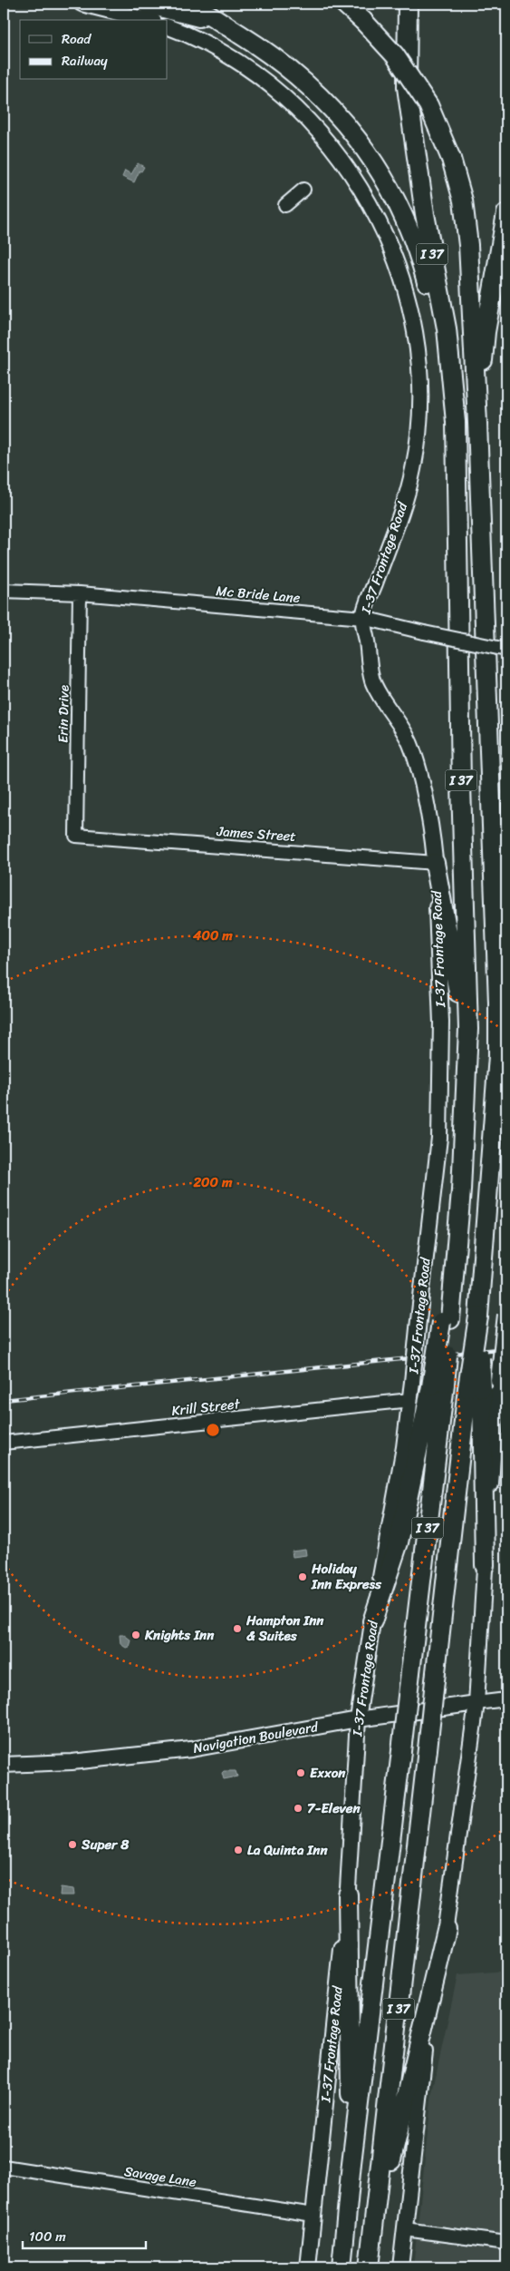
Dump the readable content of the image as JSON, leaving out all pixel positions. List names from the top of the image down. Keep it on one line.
{"streets":{"highway":["I 37"],"main road":["I-37 Frontage Road","Navigation Boulevard"],"street":["Mc Bride Lane","Erin Drive","James Street","Krill Street","Savage Lane"]},"crossings":[["I-37 Frontage Road","Mc Bride Lane"],["I-37 Frontage Road","James Street"],["I-37 Frontage Road","Krill Street"],["I-37 Frontage Road","Navigation Boulevard"],["I-37 Frontage Road","Savage Lane"],["Mc Bride Lane","Erin Drive"],["Erin Drive","James Street"]],"places":["Holiday Inn Express","Hampton Inn & Suites","Knights Inn","Exxon","7-Eleven","Super 8","La Quinta Inn"],"legend":["Road","Railway"],"scale_bar":"100 m","rings":["400 m","200 m"]}
